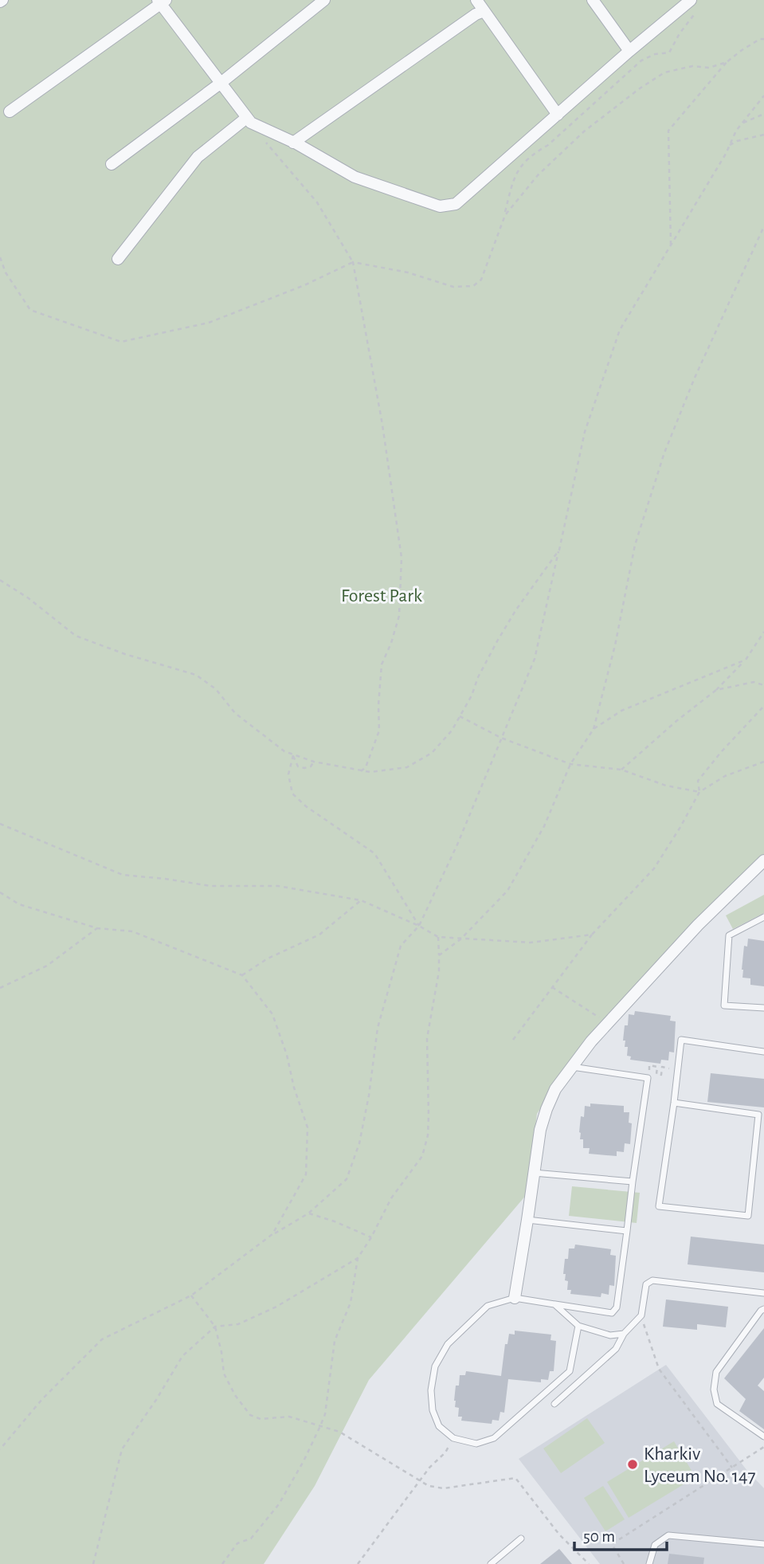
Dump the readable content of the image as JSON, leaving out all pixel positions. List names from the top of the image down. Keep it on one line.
{"parks":["Forest Park"],"places":["Kharkiv Lyceum No. 147"],"scale_bar":"50 m"}
